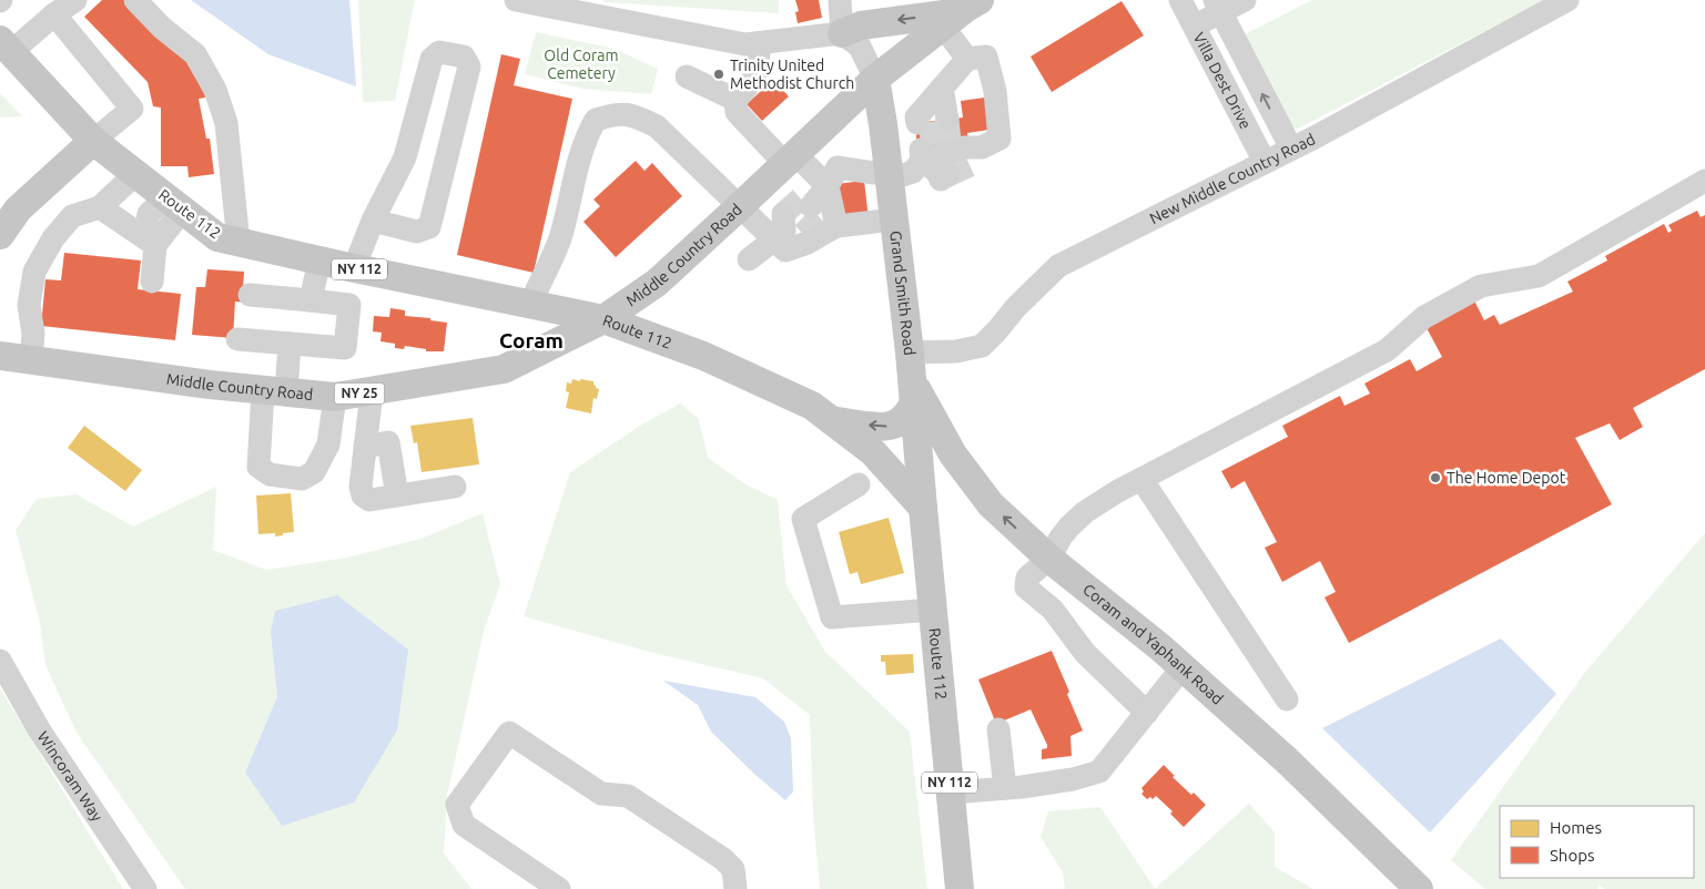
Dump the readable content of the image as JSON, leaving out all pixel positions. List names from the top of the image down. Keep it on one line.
{"streets":{"main road":["Route 112","Middle Country Road","NY 112","Grand Smith Road","NY 25","Coram and Yaphank Road"],"street":["Villa Dest Drive","New Middle Country Road","Wincoram Way"]},"crossings":[["Villa Dest Drive","New Middle Country Road"],["New Middle Country Road","Grand Smith Road"],["Route 112","Middle Country Road"],["Route 112","Grand Smith Road"],["Middle Country Road","Grand Smith Road"],["Grand Smith Road","Coram and Yaphank Road"]],"districts":["Coram"],"parks":["Old Coram Cemetery"],"places":["Trinity United Methodist Church","The Home Depot"],"legend":["Homes","Shops"]}
